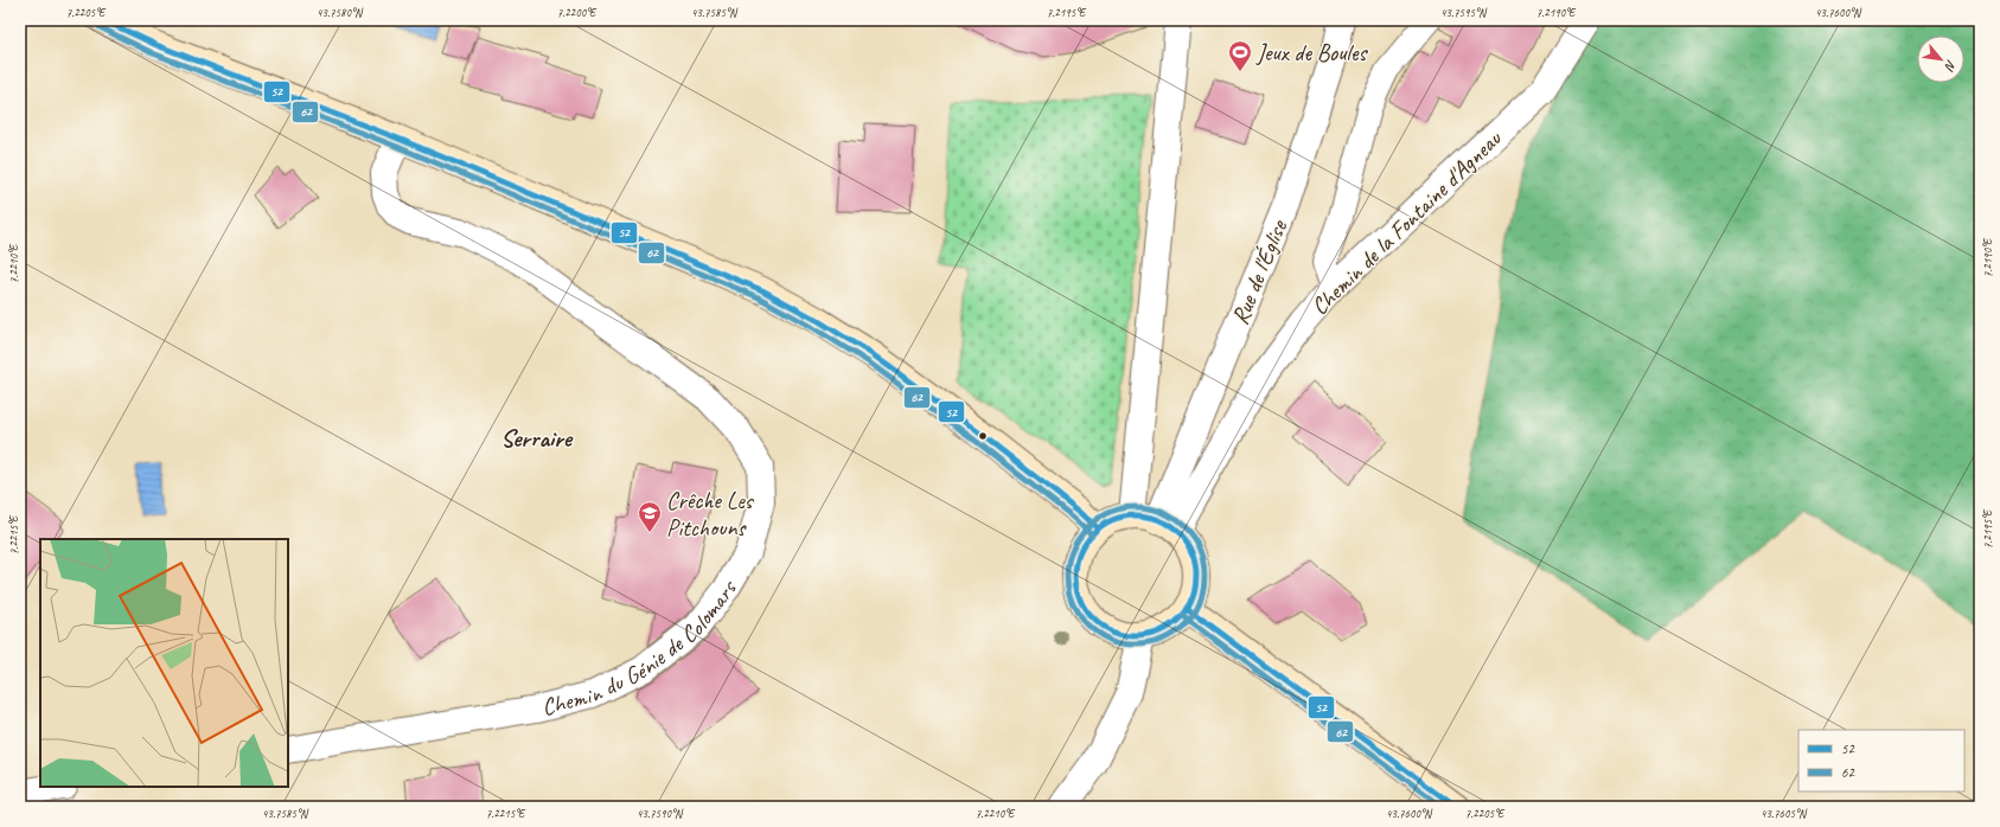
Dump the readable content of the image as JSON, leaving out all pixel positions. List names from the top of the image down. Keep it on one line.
{"streets":{"street":["Chemin de la Fontaine d'Agneau","Rue de l'Église","Chemin du Génie de Colomars"]},"crossings":[["Chemin de la Fontaine d'Agneau","Rue de l'Église"]],"districts":["Serraire"],"places":{"sports":["Jeux de Boules"],"school or university":["Crêche Les Pitchouns"]},"lines":["transit line 52","transit line 62"],"legend":["52","62"],"north":"bottom right","coordinates":["7.2205°E","43.7580°N","7.2200°E","43.7585°N","7.2195°E","43.7595°N","7.2190°E","43.7600°N","7.2210°E","7.2215°E","43.7590°N","43.7605°N"]}
